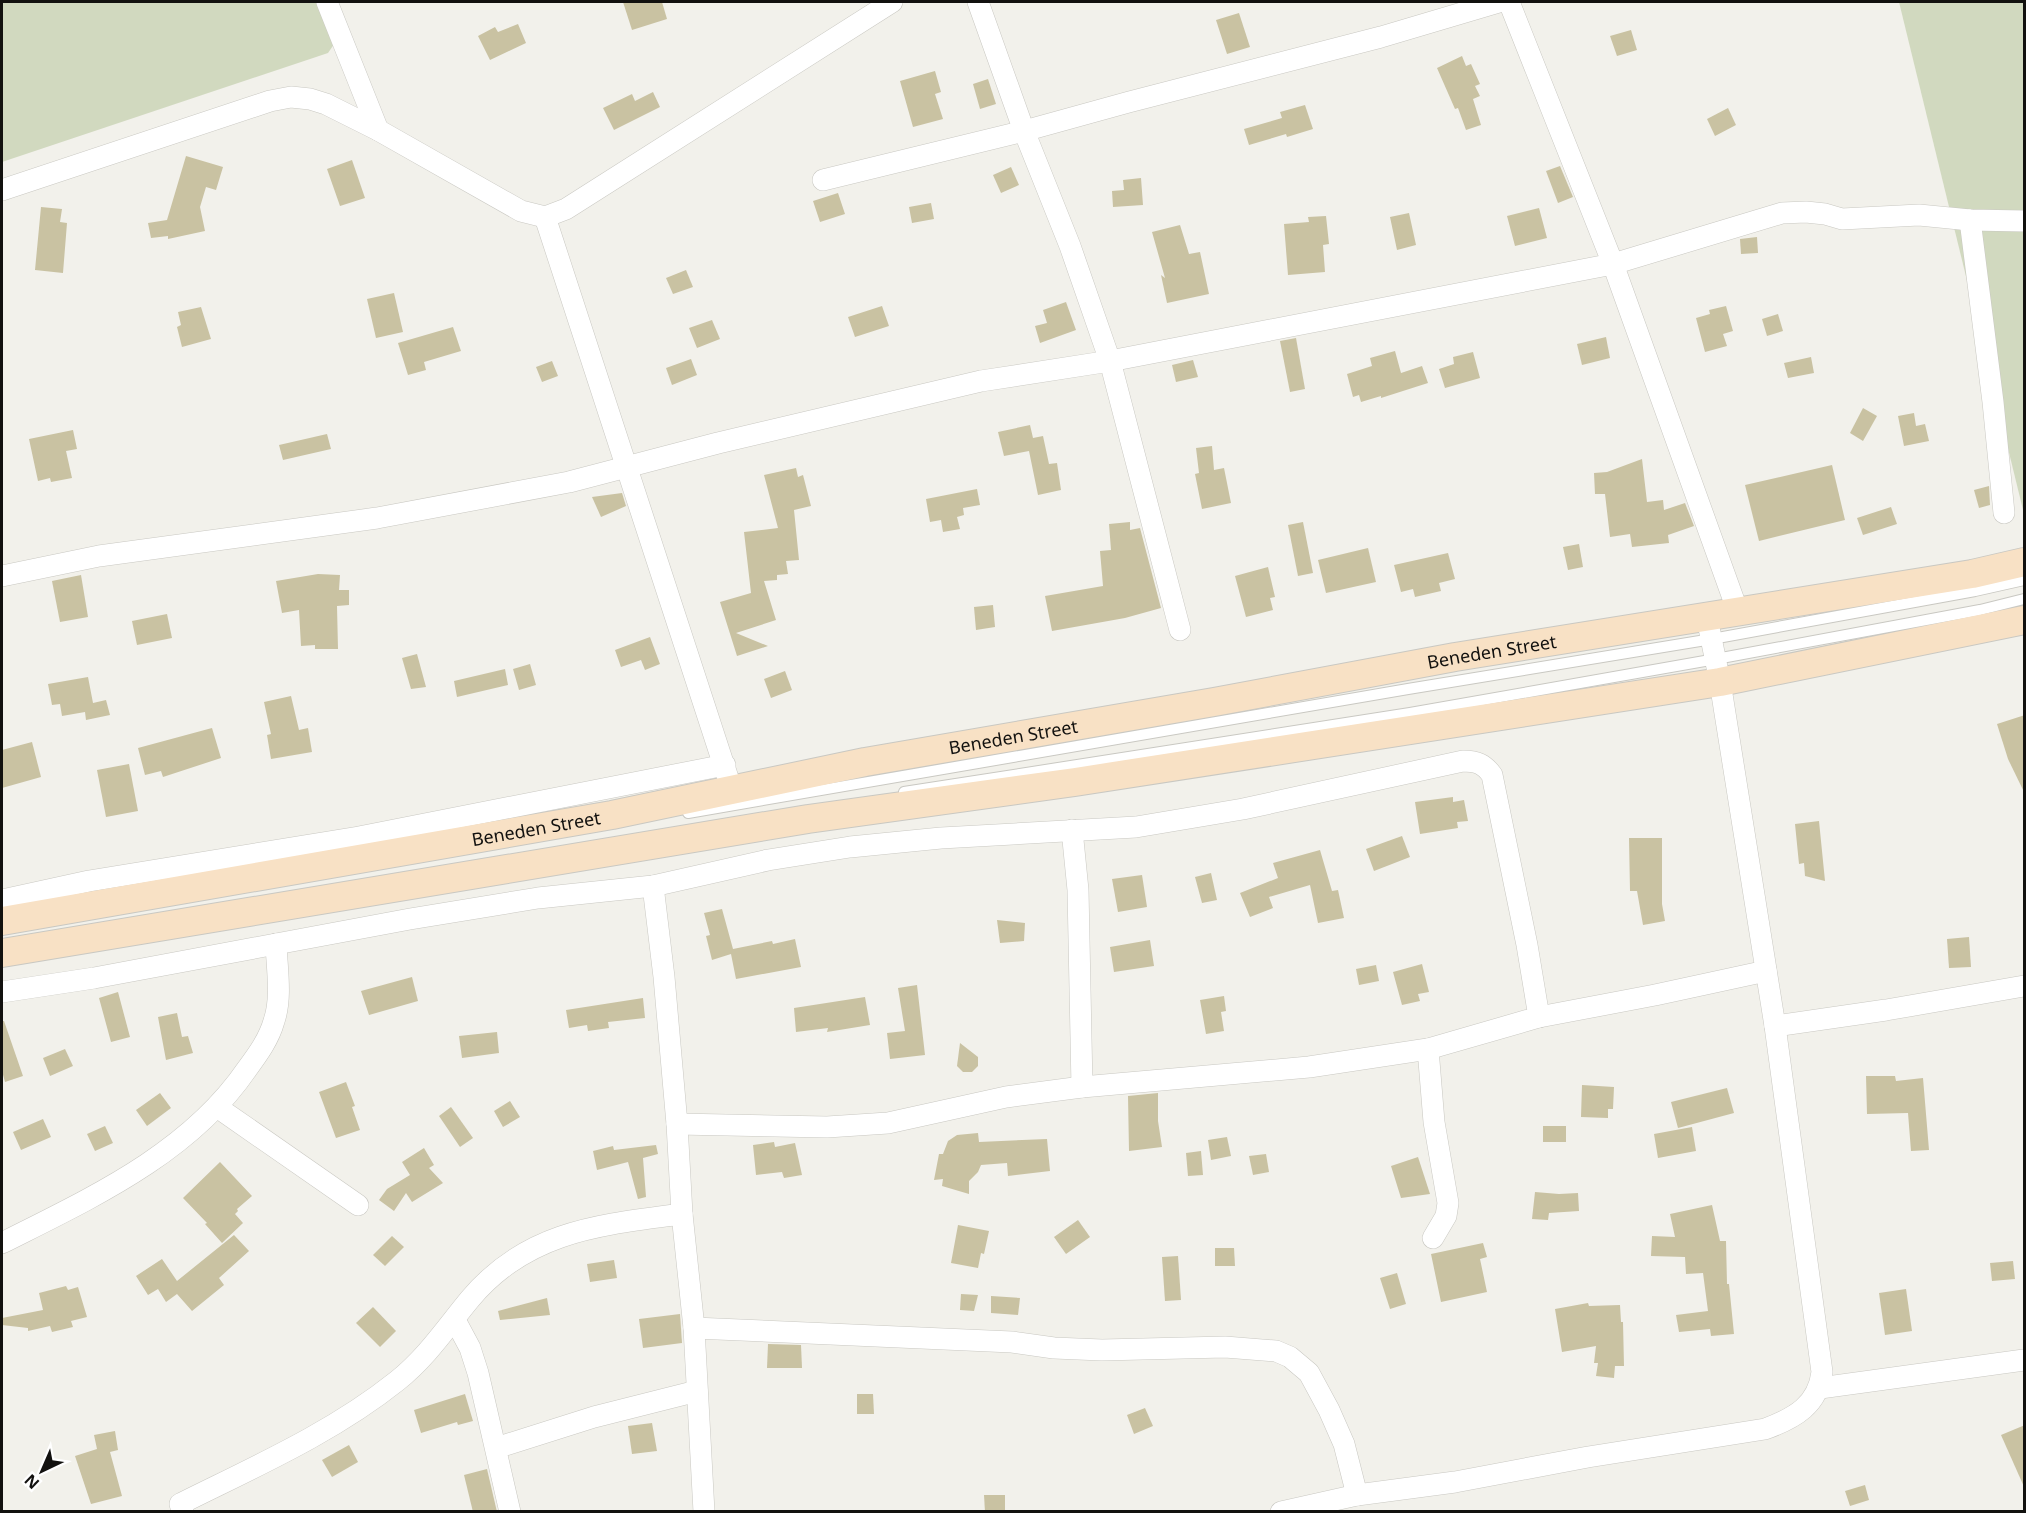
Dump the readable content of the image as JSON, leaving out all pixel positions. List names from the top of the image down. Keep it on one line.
{"streets":{"main road":["Beneden Street"]},"north":"bottom left"}
